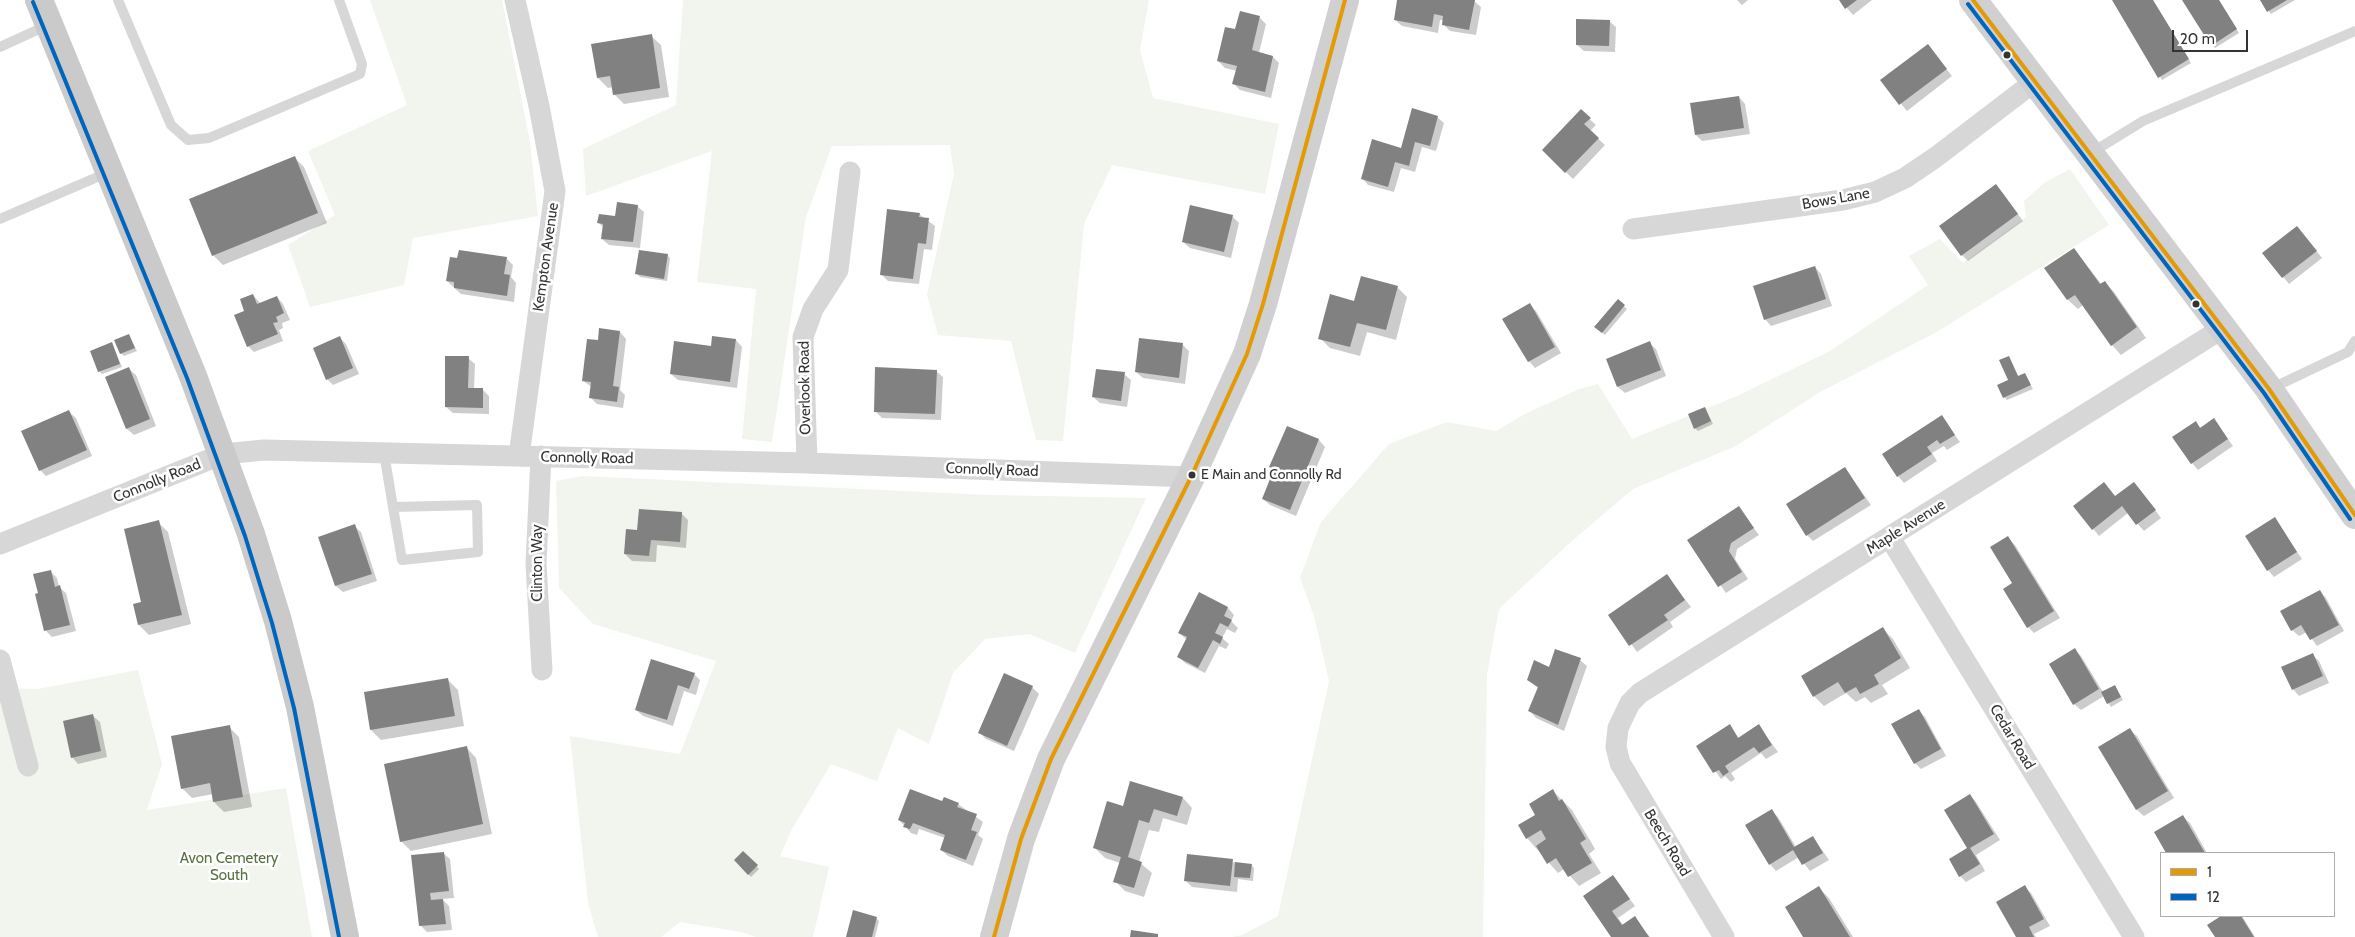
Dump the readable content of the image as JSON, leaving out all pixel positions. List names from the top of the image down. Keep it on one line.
{"streets":{"street":["Bows Lane","Kempton Avenue","Overlook Road","Connolly Road","Maple Avenue","Clinton Way","Cedar Road","Beech Road"]},"crossings":[["Kempton Avenue","Connolly Road"],["Overlook Road","Connolly Road"],["Connolly Road","Clinton Way"],["Maple Avenue","Cedar Road"],["Maple Avenue","Beech Road"]],"parks":["Avon Cemetery South"],"places":["E Main and Connolly Rd"],"lines":["transit line 1","transit line 12"],"legend":["1","12"],"scale_bar":"20 m"}
